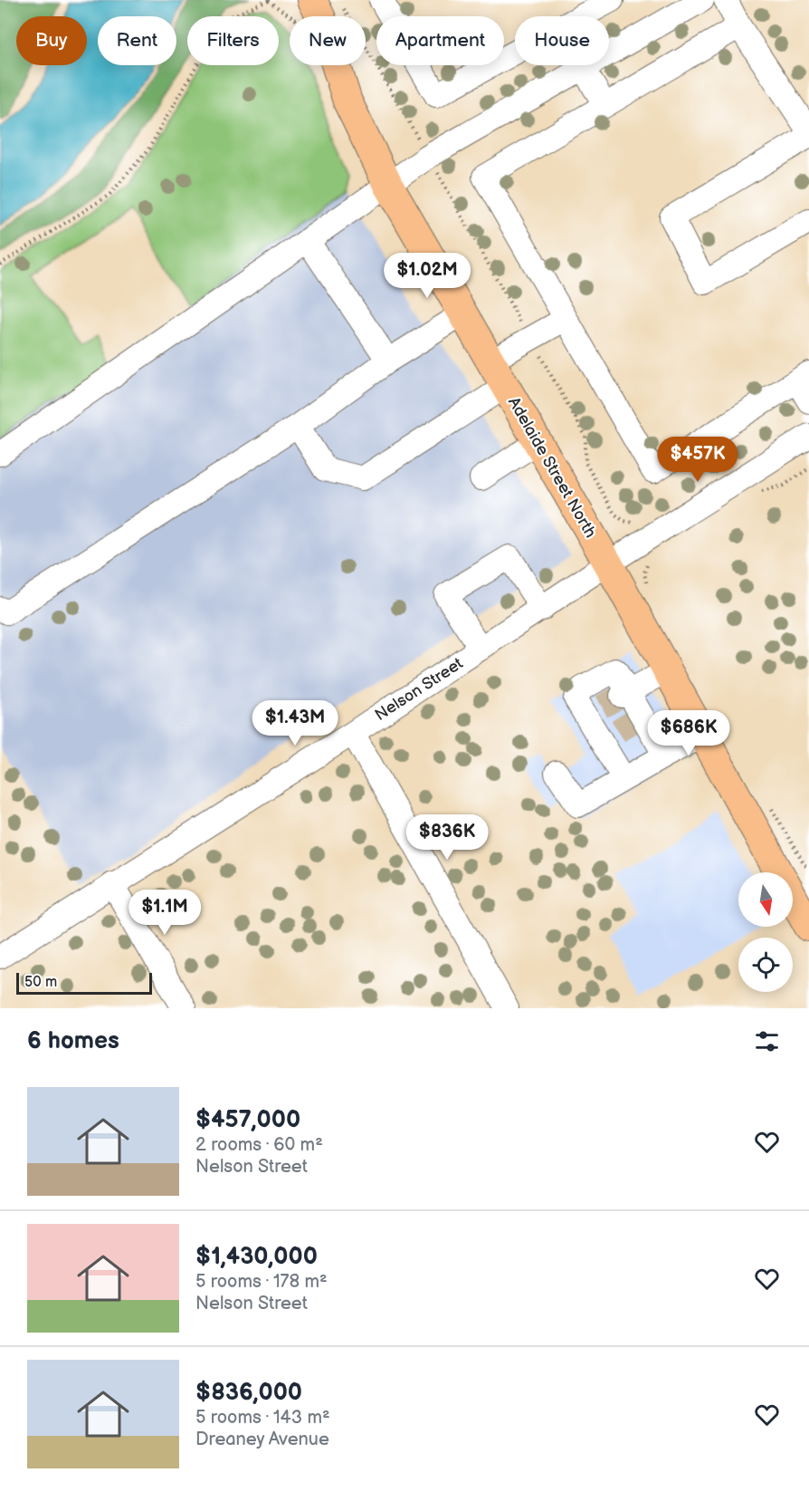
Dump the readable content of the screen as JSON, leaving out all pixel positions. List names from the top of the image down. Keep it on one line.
{"streets":{"main road":["Adelaide Street North"],"street":["Nelson Street"]},"crossings":[["Adelaide Street North","Nelson Street"]],"scale_bar":"50 m","north":"bottom","page":{"chip":["Buy","Rent","Filters","New","Apartment","House"],"price":["$1.02M","$457K","$1.43M","$686K","$836K","$1.1M"],"scale":"50 m","heading":"6 homes","list":[{"name":"$457,000","note":"2 rooms · 60 m² · Nelson Street"},{"name":"$1,430,000","note":"5 rooms · 178 m² · Nelson Street"},{"name":"$836,000","note":"5 rooms · 143 m² · Dreaney Avenue"}]}}
